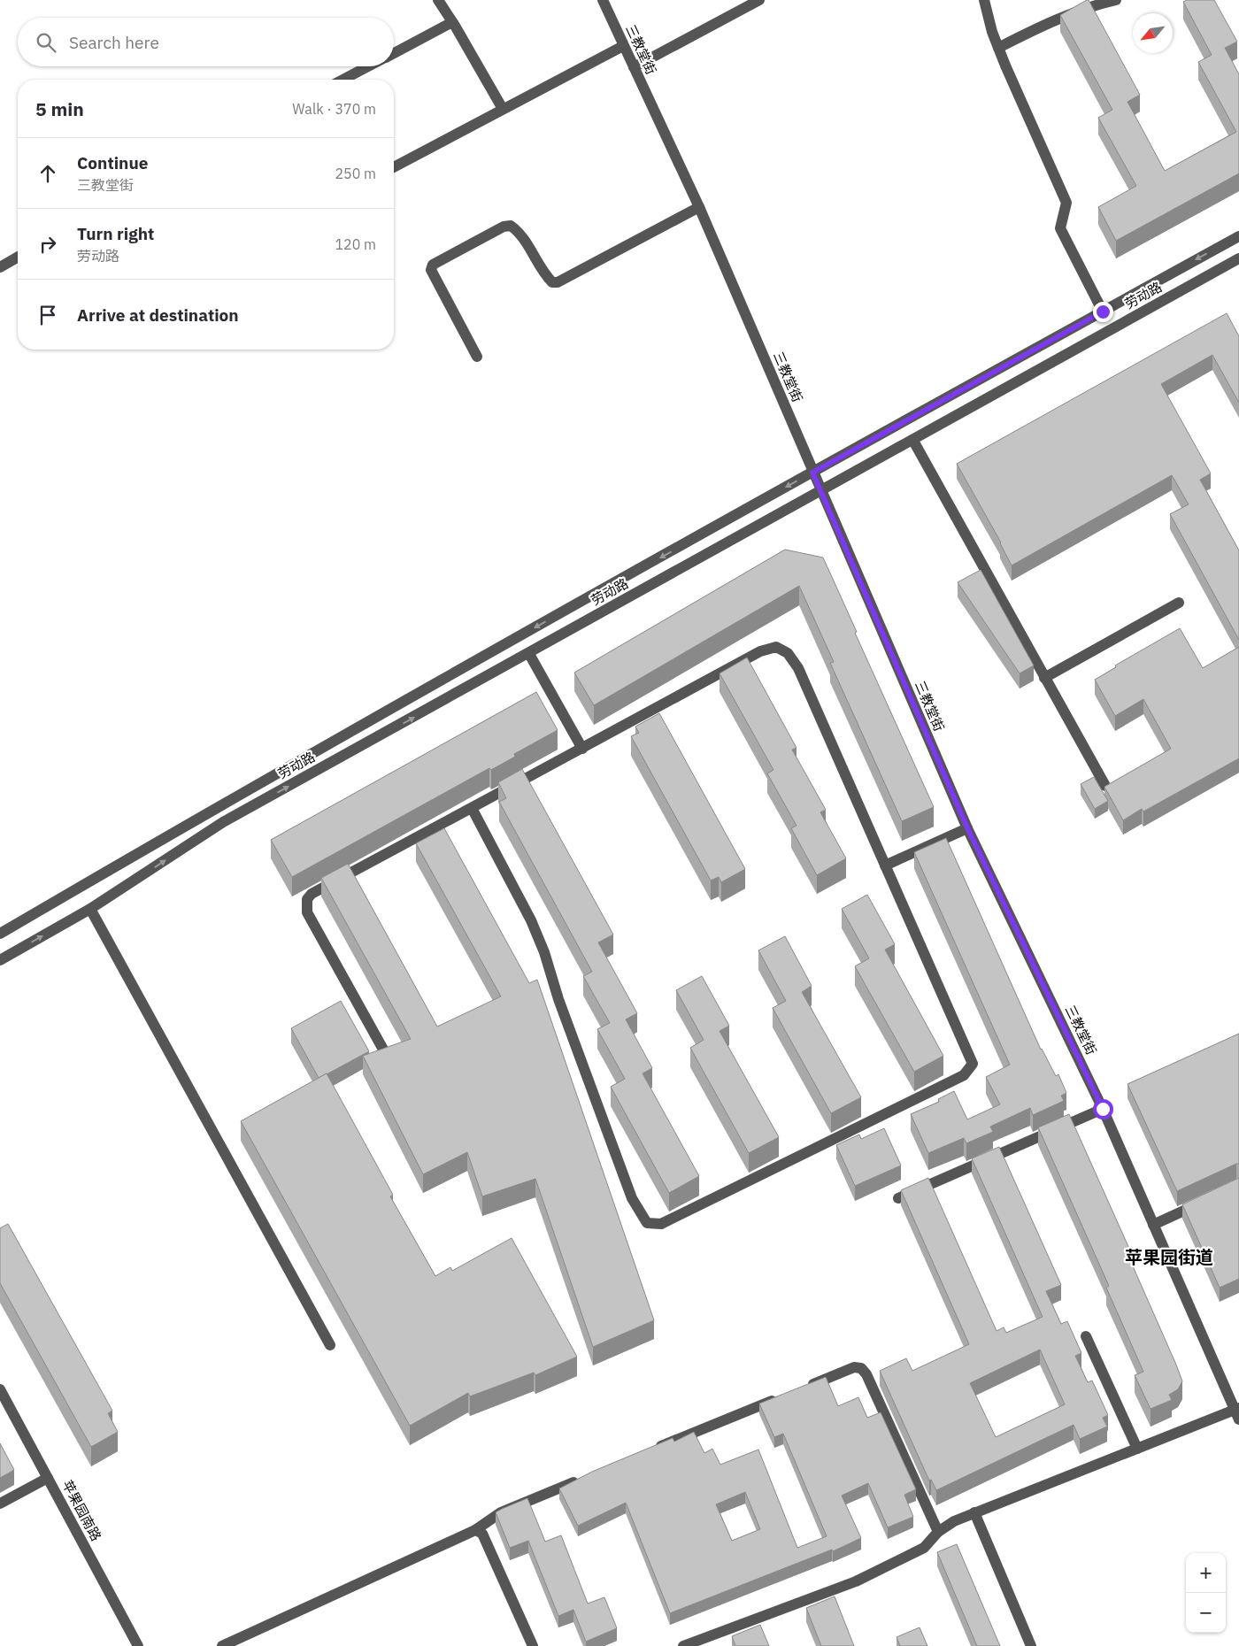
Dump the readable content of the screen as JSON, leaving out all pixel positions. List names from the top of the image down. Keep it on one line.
{"streets":{"street":["三教堂街","劳动路","苹果园南路"]},"crossings":[["三教堂街","劳动路"]],"districts":["苹果园街道"],"north":"bottom left","page":{"search":"Search here","heading":["5 min","Walk · 370 m"],"list":[["Continue","三教堂街","250 m"],["Turn right","劳动路","120 m"],"Arrive at destination"],"map_buttons":["+","−"]}}
